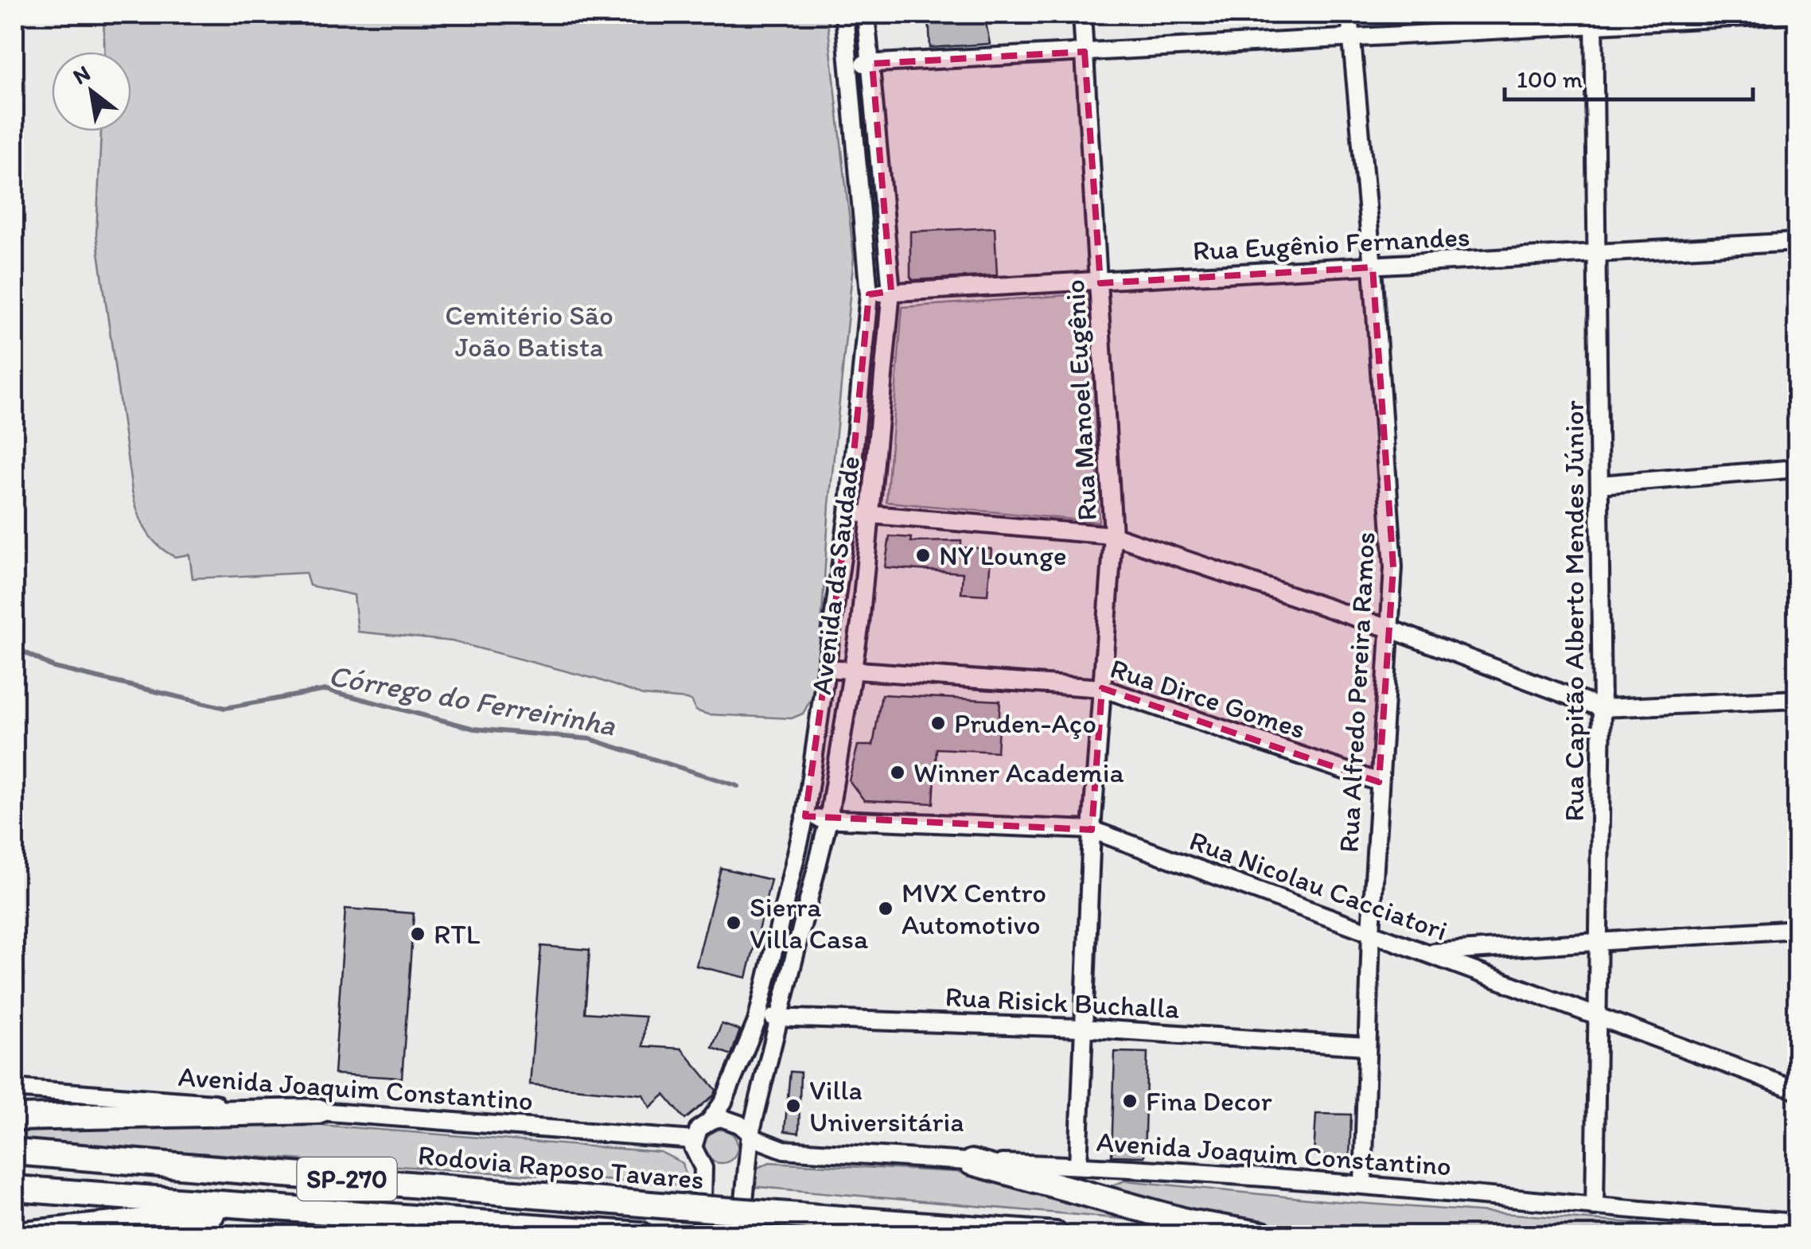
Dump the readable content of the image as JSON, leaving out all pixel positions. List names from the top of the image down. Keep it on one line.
{"streets":{"highway":["Rodovia Raposo Tavares","SP-270"],"street":["Rua Eugênio Fernandes","Rua Manoel Eugênio","Avenida da Saudade","Rua Capitão Alberto Mendes Júnior","Rua Alfredo Pereira Ramos","Rua Dirce Gomes","Rua Nicolau Cacciatori","Rua Risick Buchalla","Avenida Joaquim Constantino"]},"crossings":[["Rua Eugênio Fernandes","Rua Manoel Eugênio"],["Rua Eugênio Fernandes","Avenida da Saudade"],["Rua Eugênio Fernandes","Rua Capitão Alberto Mendes Júnior"],["Rua Eugênio Fernandes","Rua Alfredo Pereira Ramos"],["Rua Manoel Eugênio","Rua Dirce Gomes"],["Rua Manoel Eugênio","Rua Nicolau Cacciatori"],["Rua Manoel Eugênio","Rua Risick Buchalla"],["Rua Manoel Eugênio","Avenida Joaquim Constantino"],["Avenida da Saudade","Rua Dirce Gomes"],["Avenida da Saudade","Rua Nicolau Cacciatori"],["Avenida da Saudade","Rua Risick Buchalla"],["Avenida da Saudade","Avenida Joaquim Constantino"],["Rua Capitão Alberto Mendes Júnior","Rua Nicolau Cacciatori"],["Rua Capitão Alberto Mendes Júnior","Avenida Joaquim Constantino"],["Rua Alfredo Pereira Ramos","Rua Dirce Gomes"],["Rua Alfredo Pereira Ramos","Rua Nicolau Cacciatori"],["Rua Alfredo Pereira Ramos","Rua Risick Buchalla"],["Rua Alfredo Pereira Ramos","Avenida Joaquim Constantino"]],"water":["Córrego do Ferreirinha"],"parks":["Cemitério São João Batista"],"places":["NY Lounge","Pruden-Aço","Winner Academia","MVX Centro Automotivo","Sierra Villa Casa","RTL","Fina Decor","Villa Universitária"],"scale_bar":"100 m","north":"top left"}
